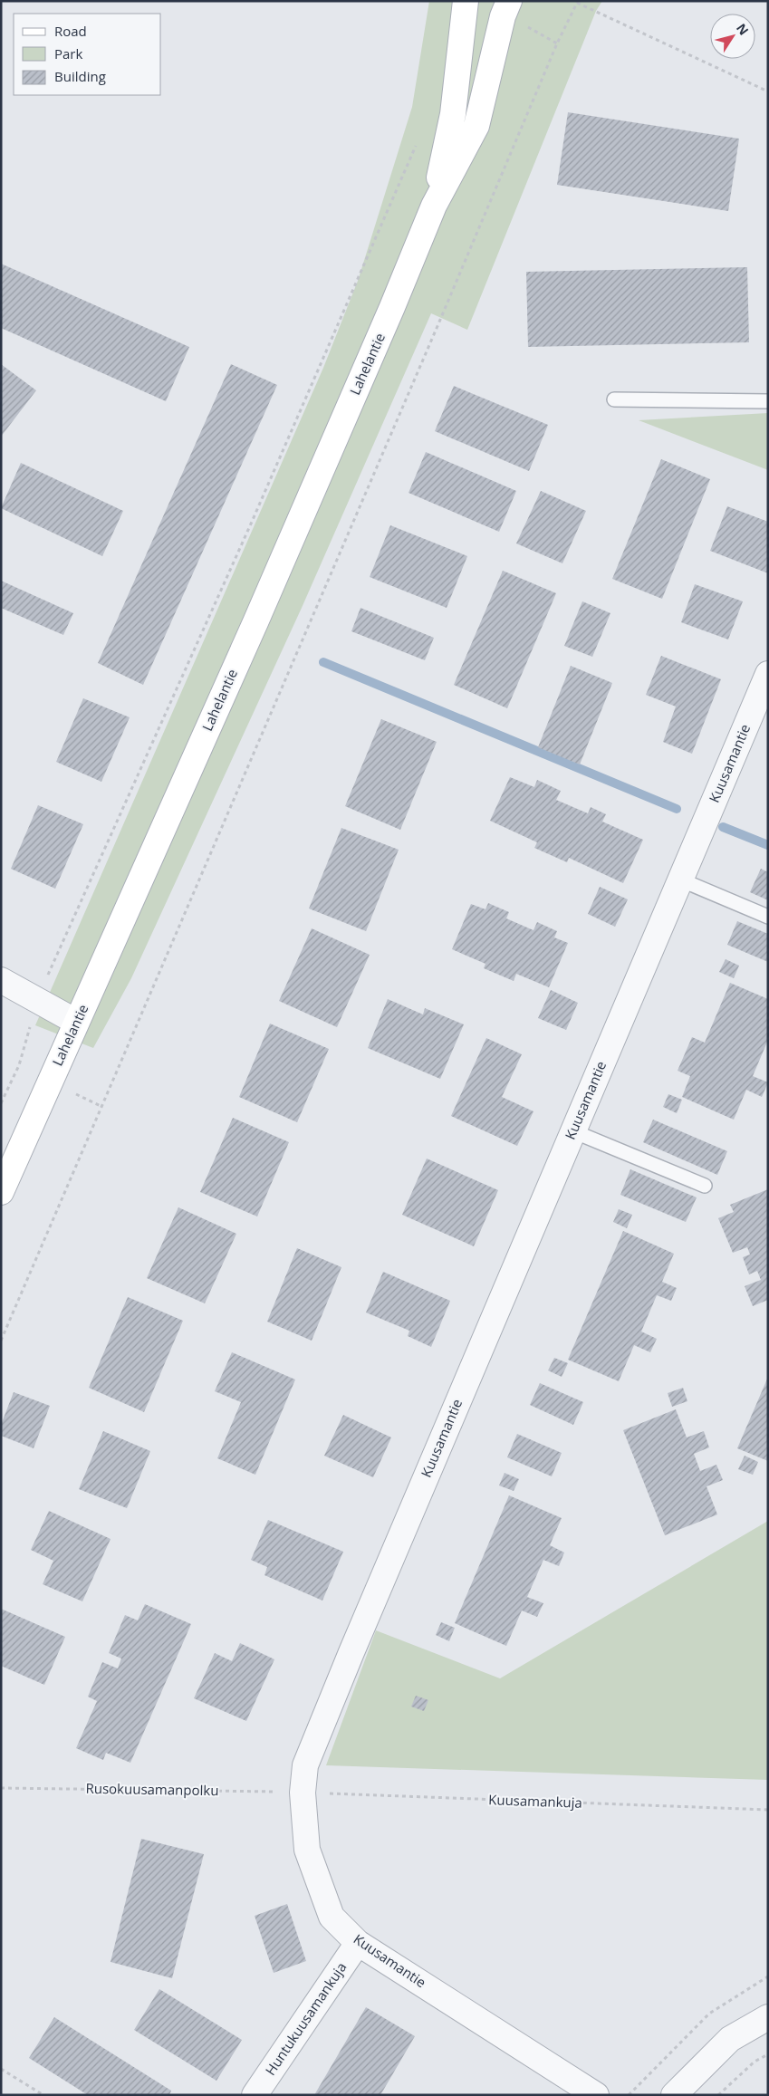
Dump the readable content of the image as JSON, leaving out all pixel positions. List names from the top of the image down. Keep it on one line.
{"streets":{"main road":["Lahelantie"],"street":["Kuusamantie","Huntukuusamankuja"],"path":["Rusokuusamanpolku","Kuusamankuja"]},"crossings":[["Kuusamantie","Rusokuusamanpolku"],["Kuusamantie","Kuusamankuja"],["Kuusamantie","Huntukuusamankuja"],["Rusokuusamanpolku","Kuusamankuja"]],"legend":["Road","Park","Building"],"north":"top right"}
